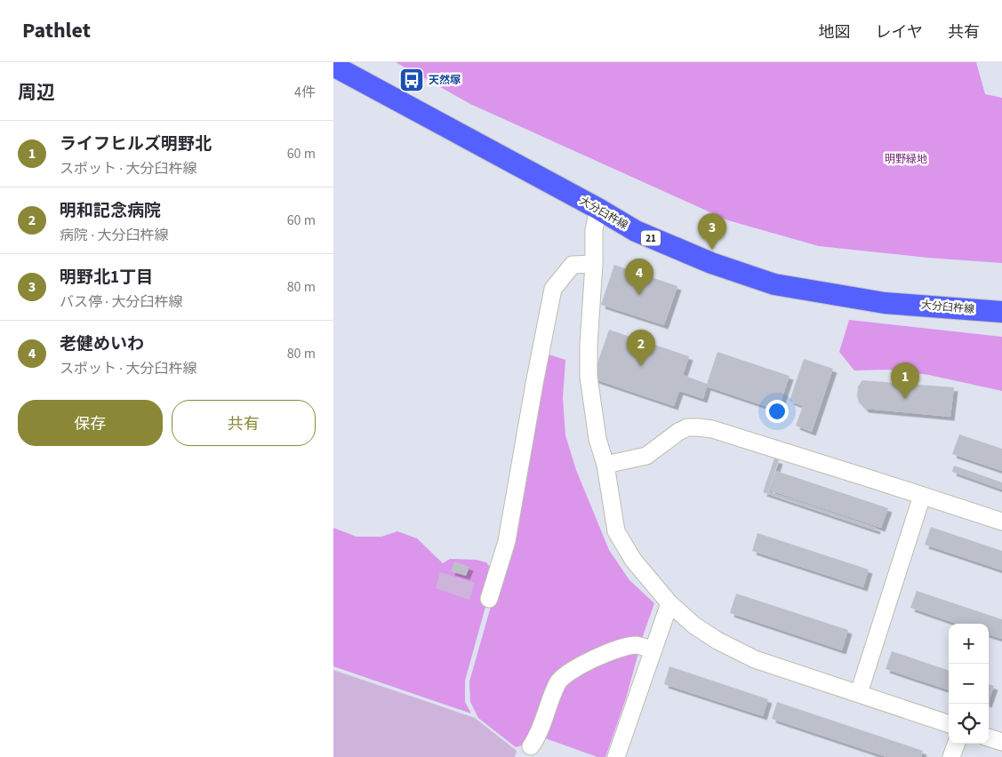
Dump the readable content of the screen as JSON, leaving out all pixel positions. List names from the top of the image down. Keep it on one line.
{"streets":{"main road":["大分臼杵線","21"]},"parks":["明野緑地"],"places":{"bus stop":["天然塚"]},"page":{"header":"Pathlet","nav":["地図","レイヤ","共有"],"heading":["周辺","4件"],"list":[{"mark":"1","name":"ライフヒルズ明野北","note":"スポット · 大分臼杵線","value":"60 m"},{"mark":"2","name":"明和記念病院","note":"病院 · 大分臼杵線","value":"60 m"},{"mark":"3","name":"明野北1丁目","note":"バス停 · 大分臼杵線","value":"80 m"},{"mark":"4","name":"老健めいわ","note":"スポット · 大分臼杵線","value":"80 m"}],"pins":["3","4","2","1"],"buttons":["保存","共有"],"map_buttons":["+","−"]}}
